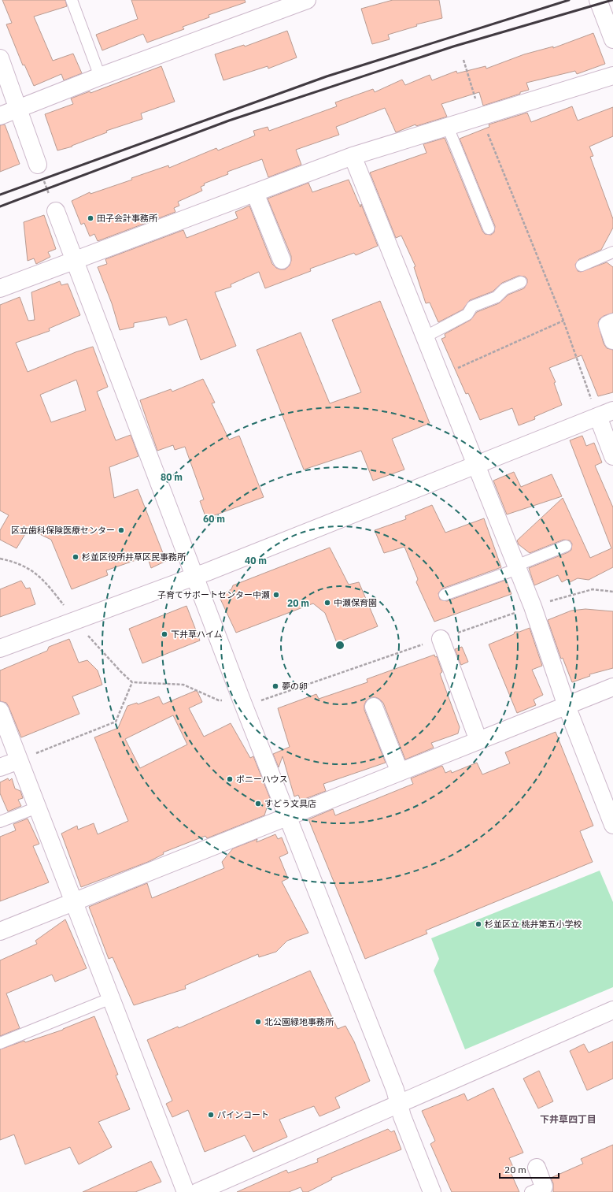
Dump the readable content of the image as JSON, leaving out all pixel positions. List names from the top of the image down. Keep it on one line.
{"districts":["下井草四丁目"],"places":["田子会計事務所","区立歯科保険医療センター","杉並区役所井草区民事務所","子育てサポートセンター中瀬","中瀬保育園","下井草ハイム","夢の卵","ポニーハウス","すどう文具店","杉並区立 桃井第五小学校","北公園緑地事務所","パインコート"],"scale_bar":"20 m","rings":["80 m","60 m","40 m","20 m"]}
